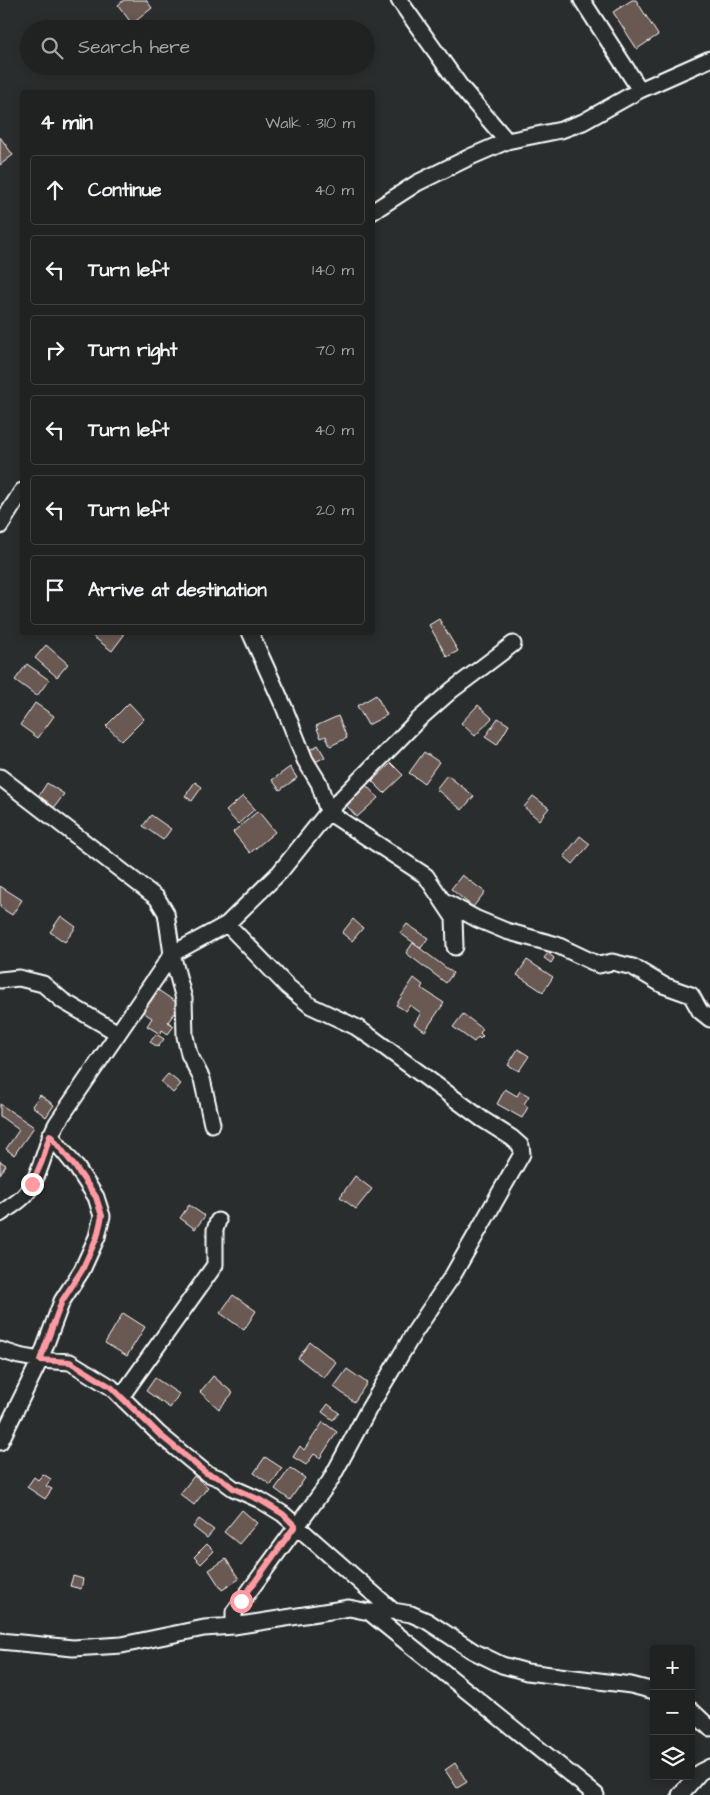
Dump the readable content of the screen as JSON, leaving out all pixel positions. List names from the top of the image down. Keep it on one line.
{"page":{"search":"Search here","heading":["4 min","Walk · 310 m"],"list":[["Continue","40 m"],["Turn left","140 m"],["Turn right","70 m"],["Turn left","40 m"],["Turn left","20 m"],"Arrive at destination"],"map_buttons":["+","−"]}}
